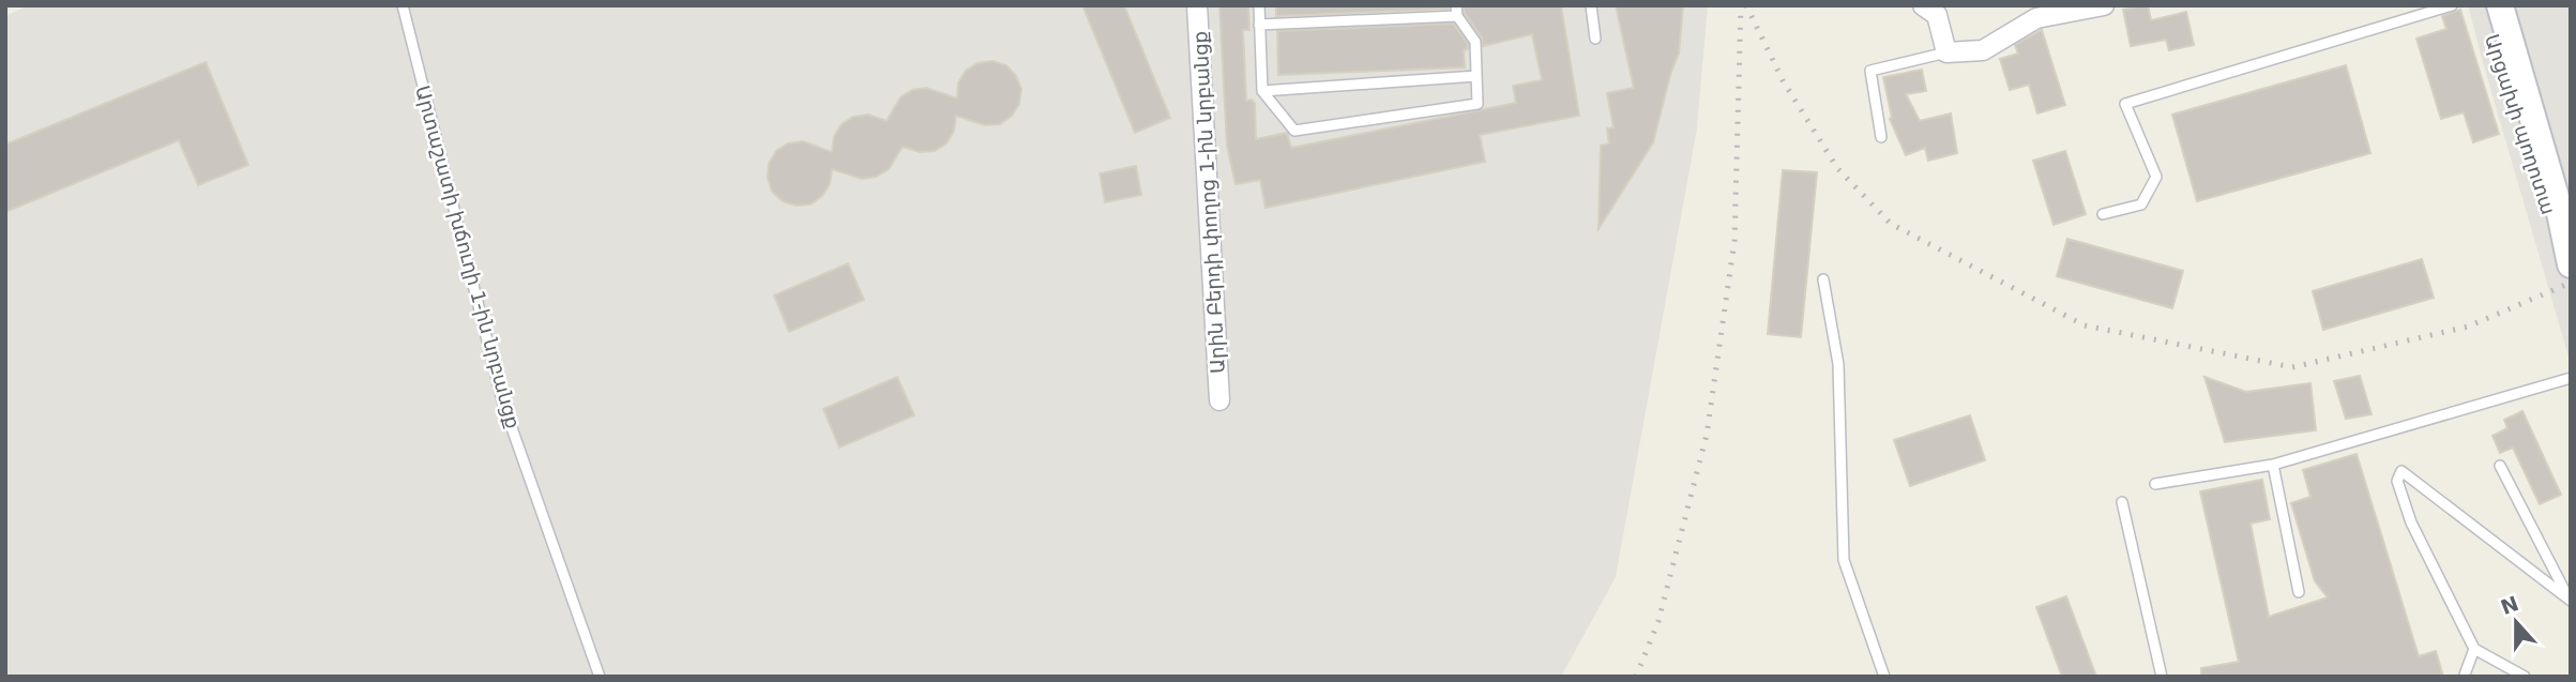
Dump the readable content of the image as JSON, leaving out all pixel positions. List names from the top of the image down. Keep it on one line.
{"streets":{"street":["Արցախի պողոտա","Արին Բերդի փողոց 1-ին նրբանցք"],"lane":["Արտաշատի խճուղի 1-ին նրբանցք"]},"north":"top"}
